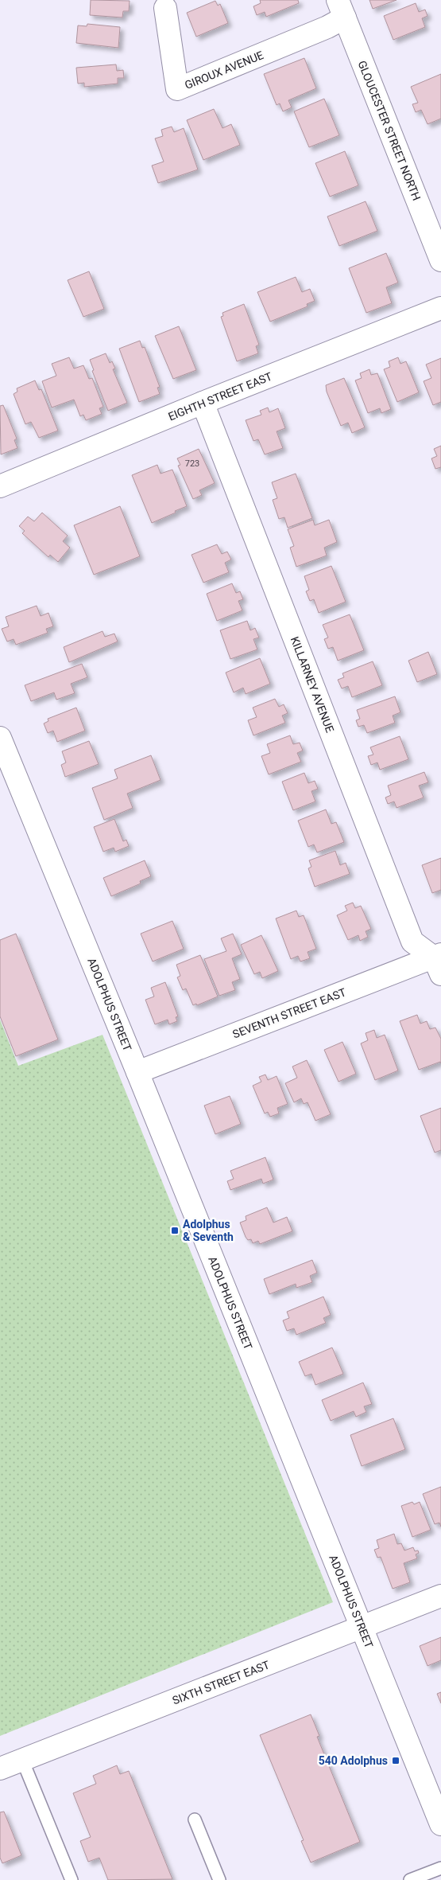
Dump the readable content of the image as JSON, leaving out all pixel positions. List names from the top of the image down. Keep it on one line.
{"streets":{"street":["GIROUX AVENUE","GLOUCESTER STREET NORTH","EIGHTH STREET EAST","KILLARNEY AVENUE","ADOLPHUS STREET","SEVENTH STREET EAST","SIXTH STREET EAST"]},"crossings":[["GIROUX AVENUE","GLOUCESTER STREET NORTH"],["EIGHTH STREET EAST","KILLARNEY AVENUE"],["KILLARNEY AVENUE","SEVENTH STREET EAST"],["ADOLPHUS STREET","SEVENTH STREET EAST"],["ADOLPHUS STREET","SIXTH STREET EAST"]],"places":{"transit":["Adolphus & Seventh","540 Adolphus"]},"house_numbers":["723"]}
